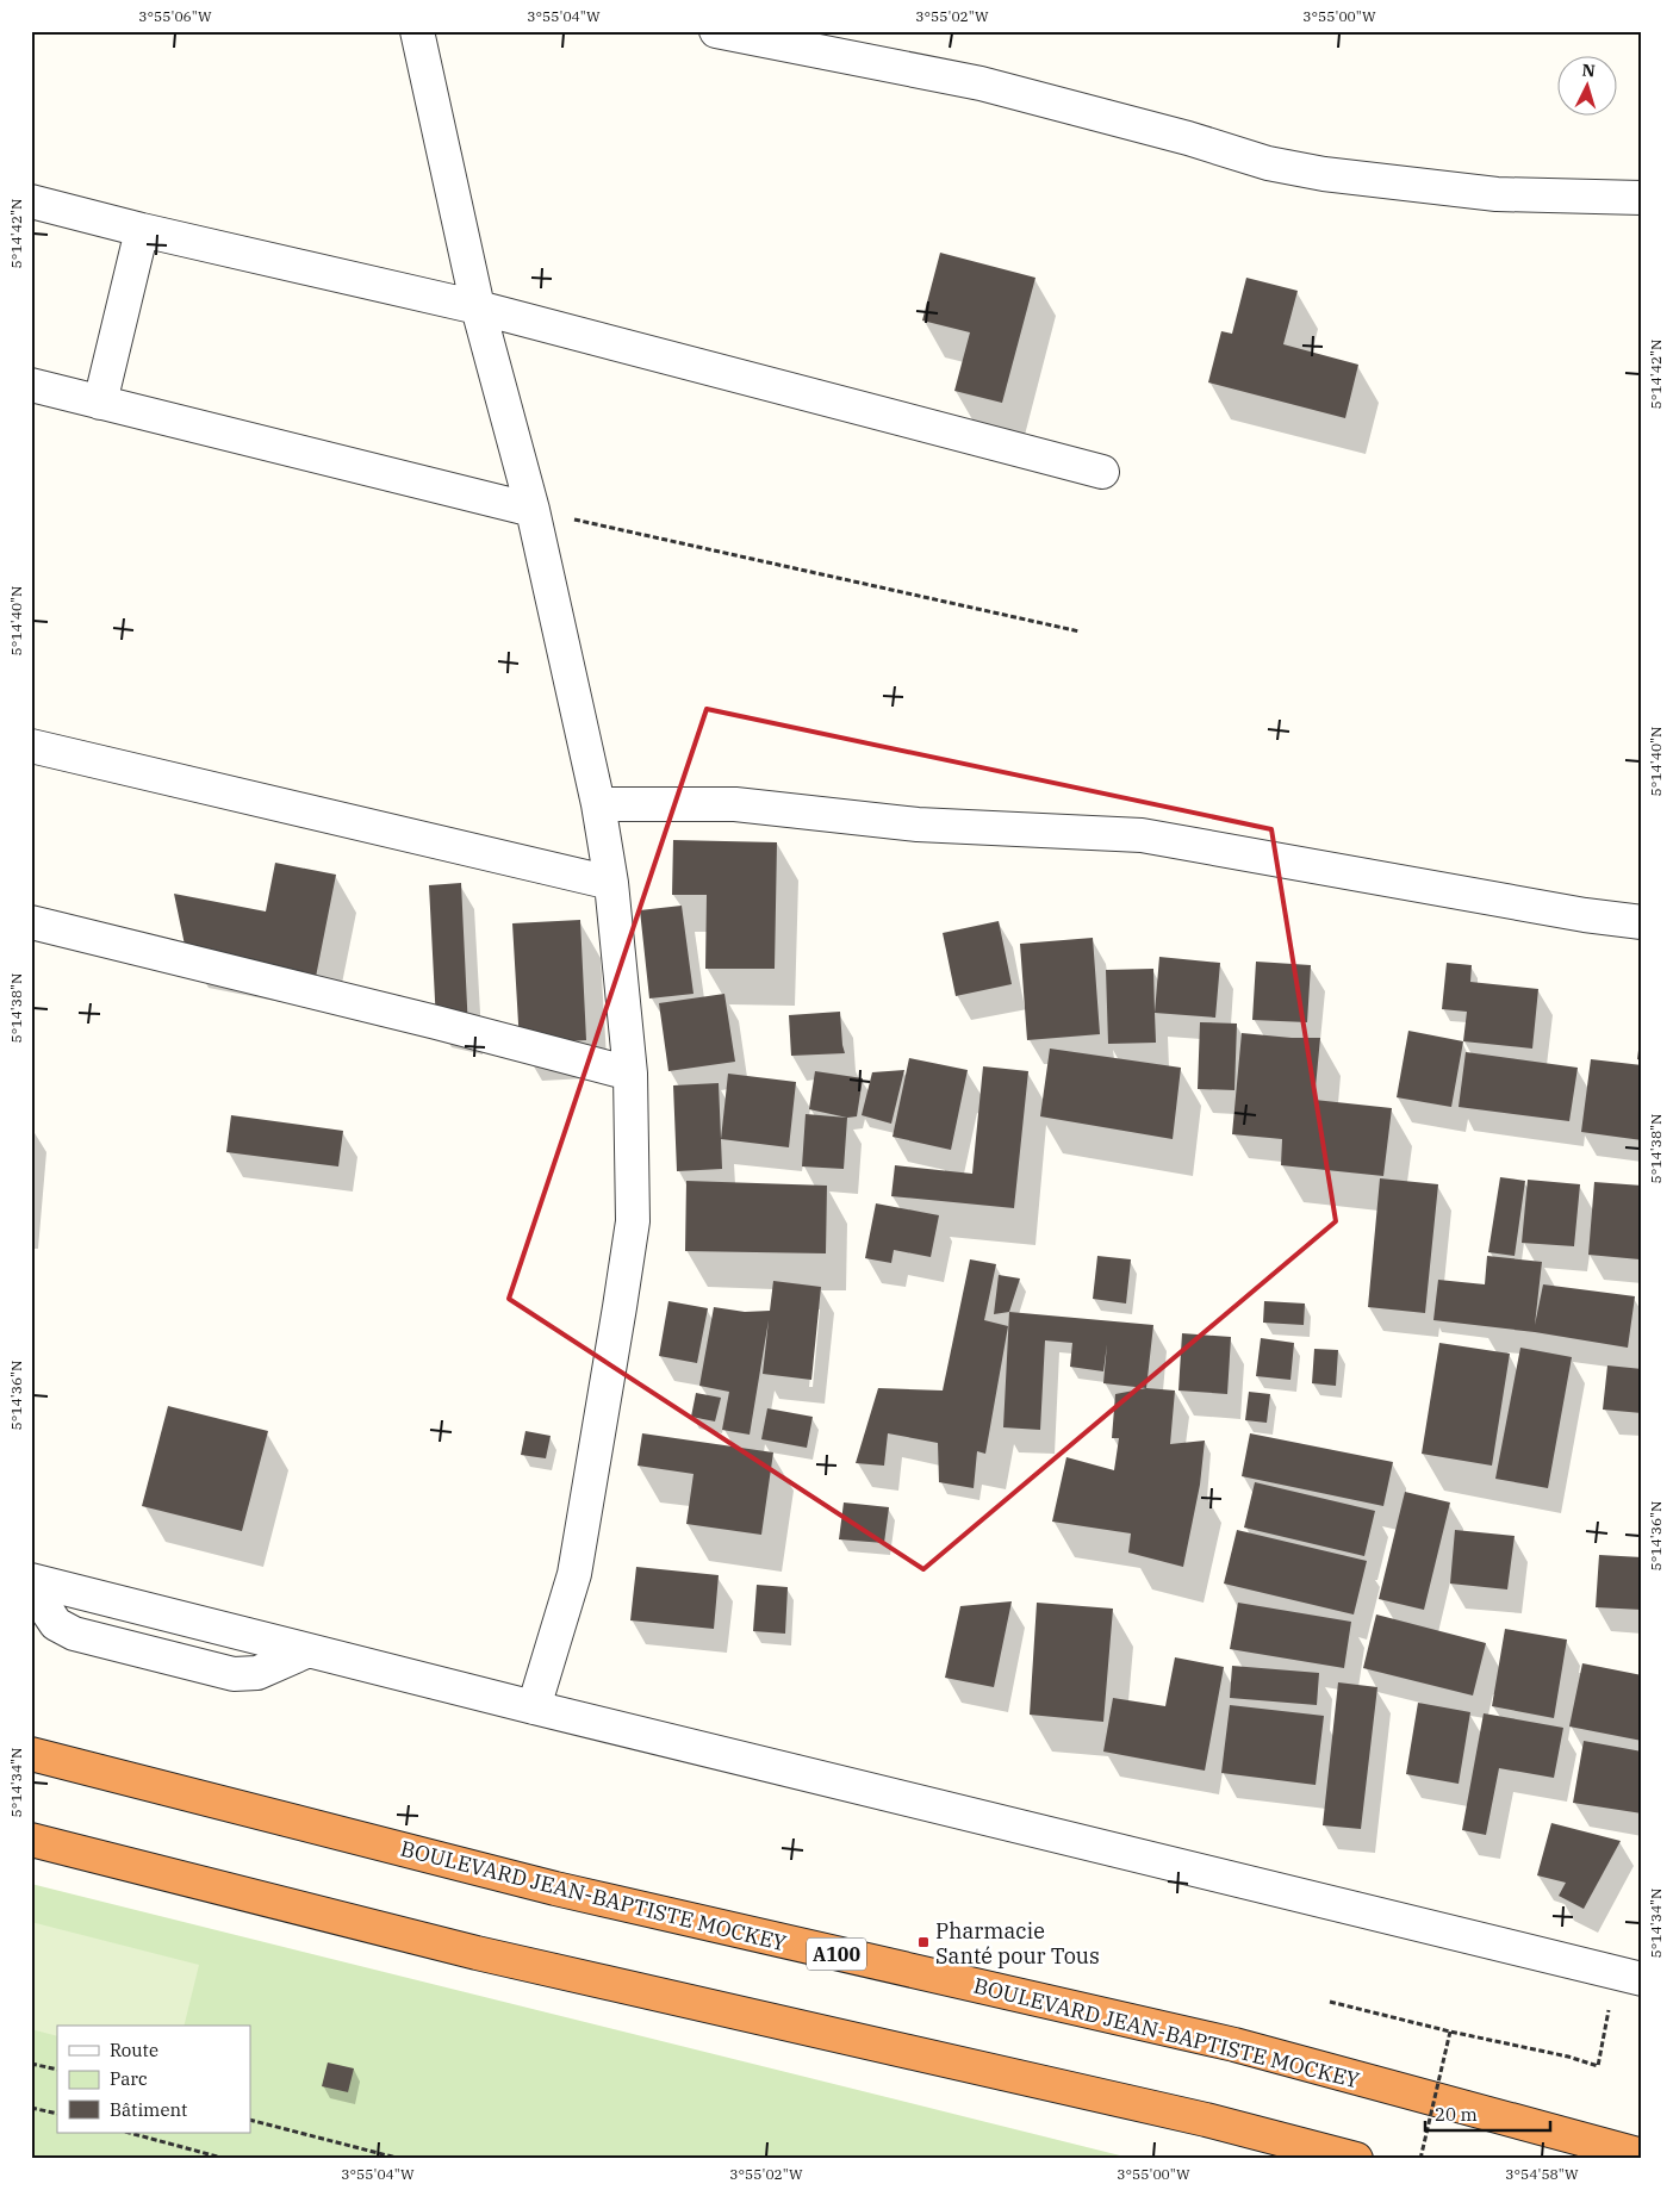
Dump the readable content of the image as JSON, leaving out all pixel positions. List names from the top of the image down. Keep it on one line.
{"streets":{"highway":["BOULEVARD JEAN-BAPTISTE MOCKEY","A100"]},"places":{"transit":["Pharmacie Santé pour Tous"]},"legend":["Route","Parc","Bâtiment"],"scale_bar":"20 m","north":"top","coordinates":["3°55'06\"W","3°55'04\"W","3°55'02\"W","3°55'00\"W","5°14'42\"N","5°14'40\"N","5°14'38\"N","5°14'36\"N","5°14'34\"N","3°54'58\"W"]}
